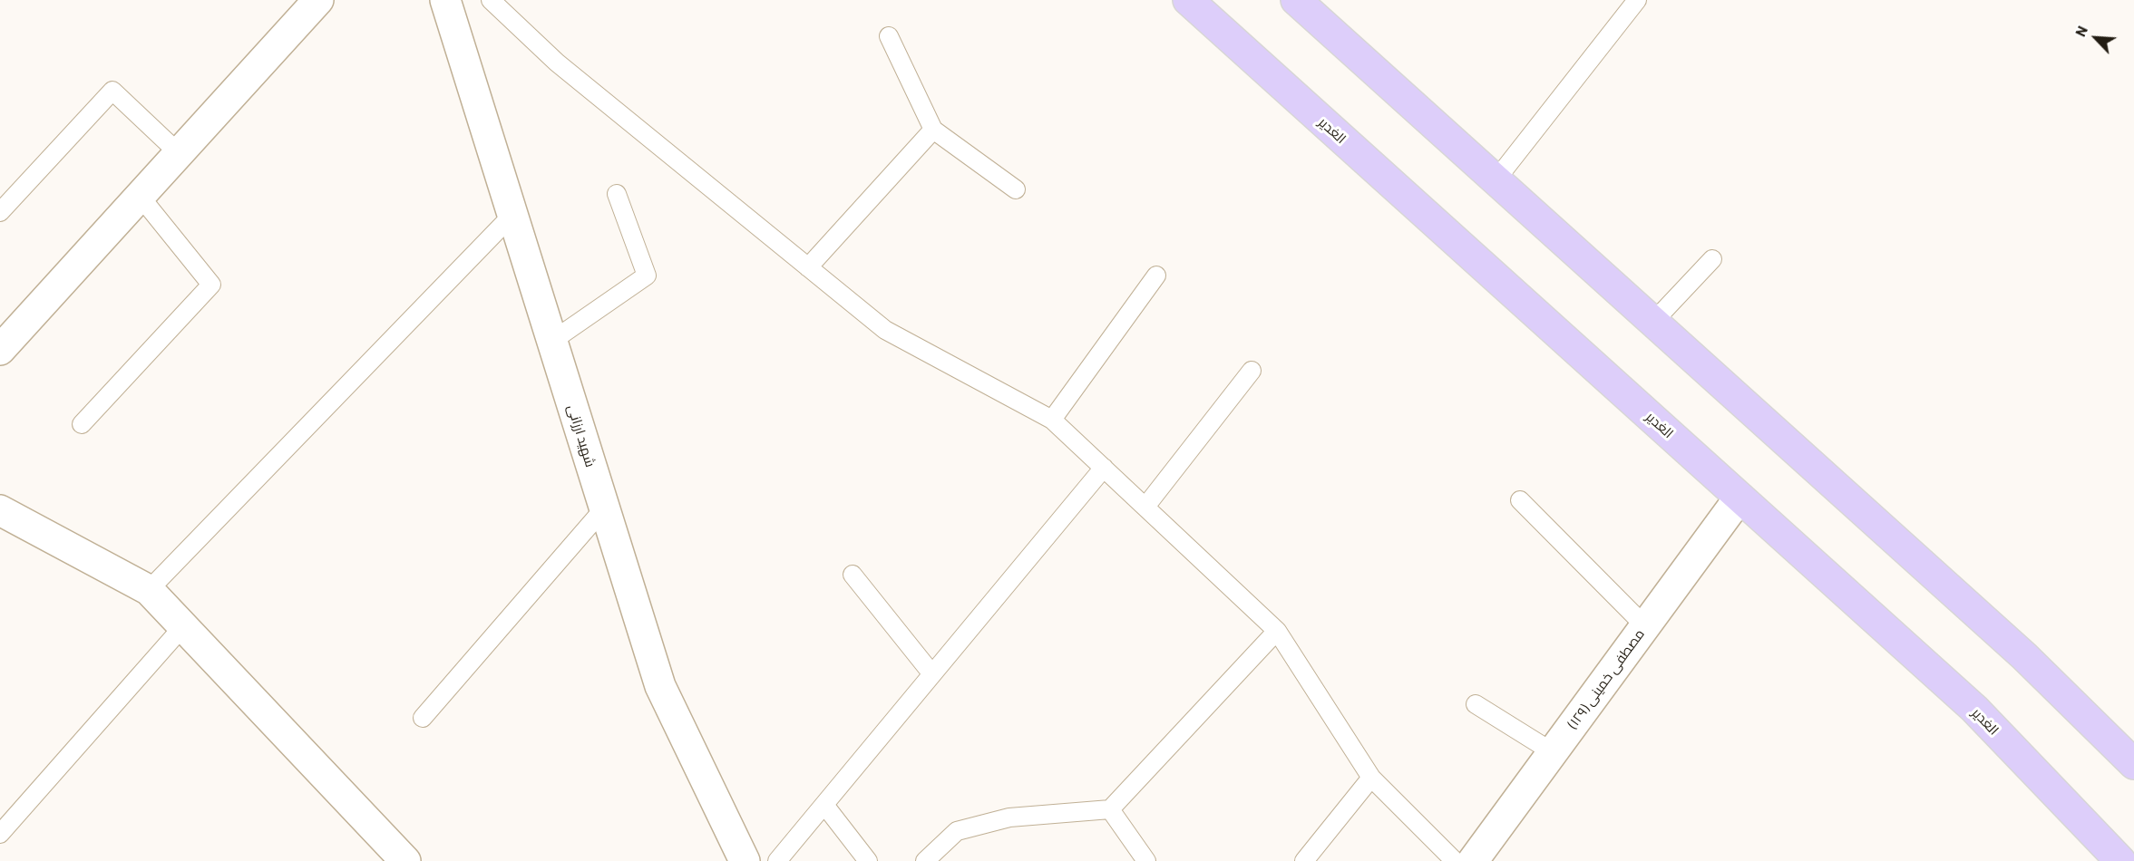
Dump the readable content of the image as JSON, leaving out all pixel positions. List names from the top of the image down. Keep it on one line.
{"streets":{"main road":["الغدیر"],"street":["شهید ارزانی","مصطفی خمینی (۱۲۹)"]},"crossings":[["الغدیر","مصطفی خمینی (۱۲۹)"]],"north":"top left"}
